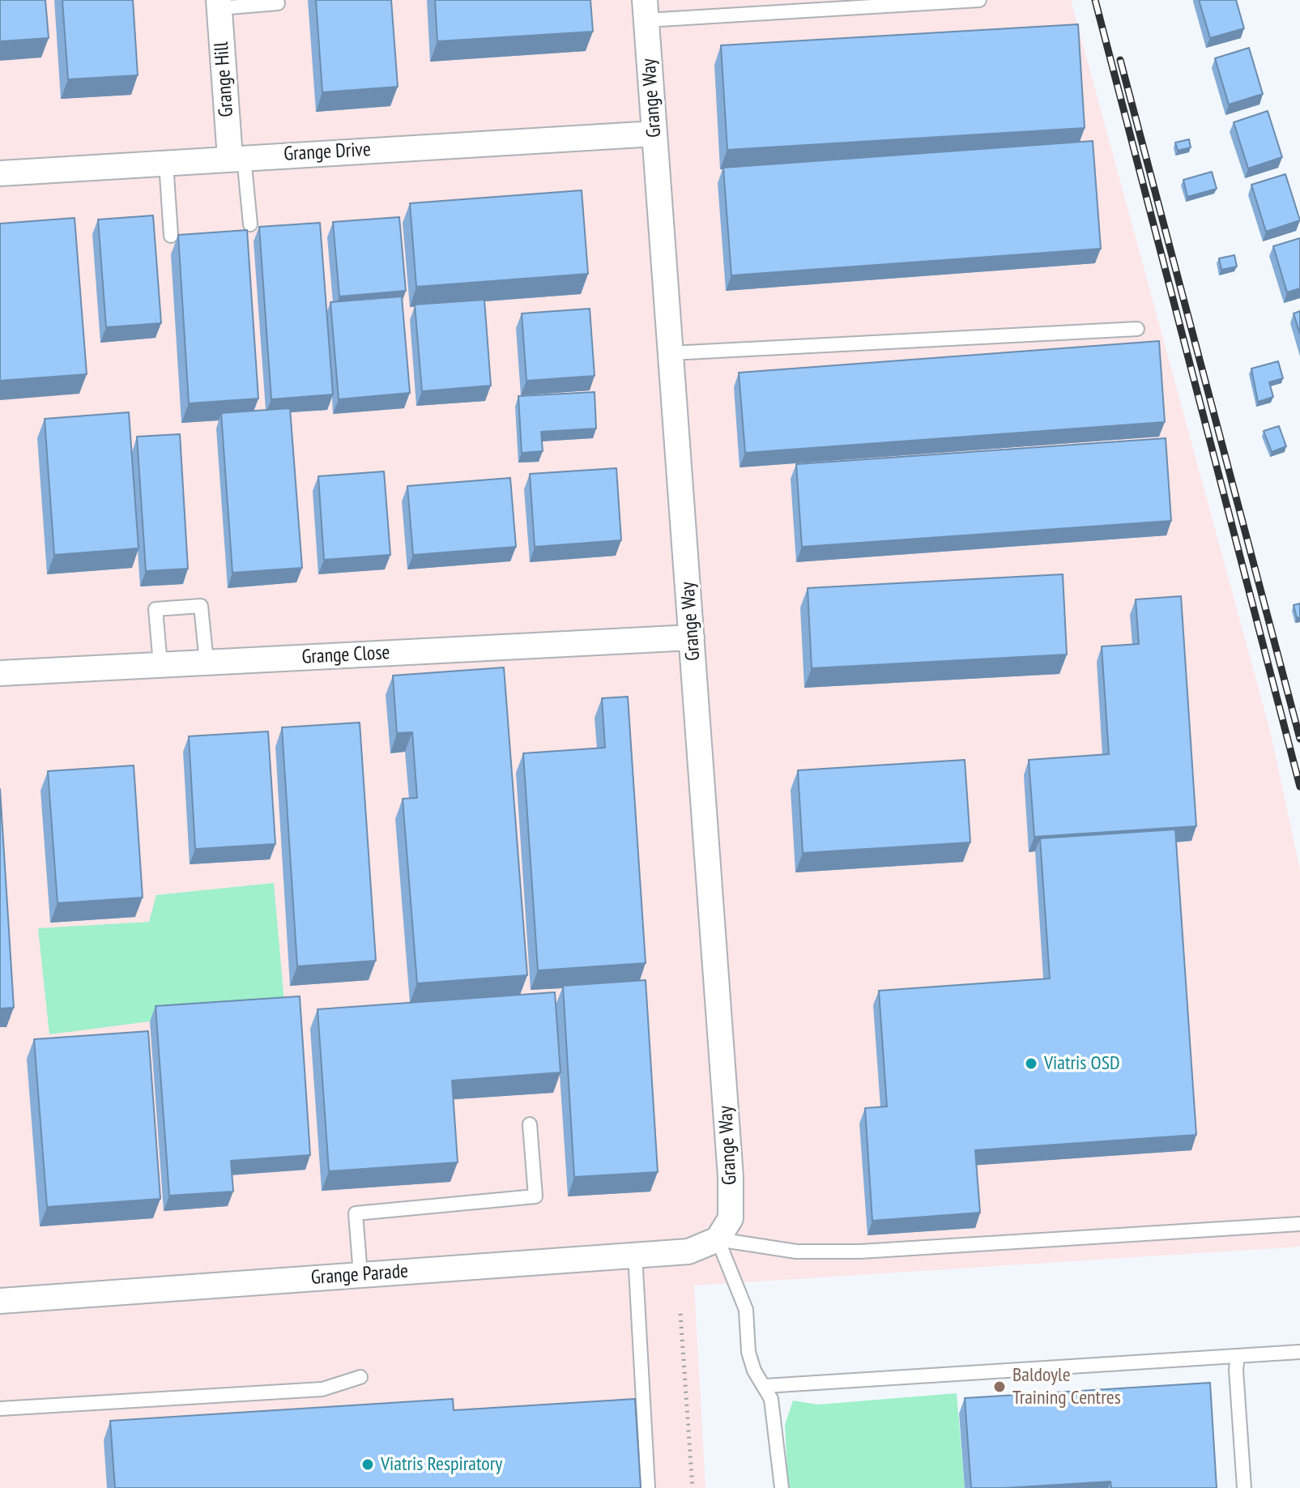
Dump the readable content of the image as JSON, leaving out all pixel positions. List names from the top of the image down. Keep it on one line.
{"streets":{"street":["Grange Hill","Grange Way","Grange Drive","Grange Close","Grange Parade"]},"crossings":[["Grange Hill","Grange Drive"],["Grange Way","Grange Drive"],["Grange Way","Grange Close"],["Grange Way","Grange Parade"]],"places":["Viatris OSD","Baldoyle Training Centres","Viatris Respiratory"]}
